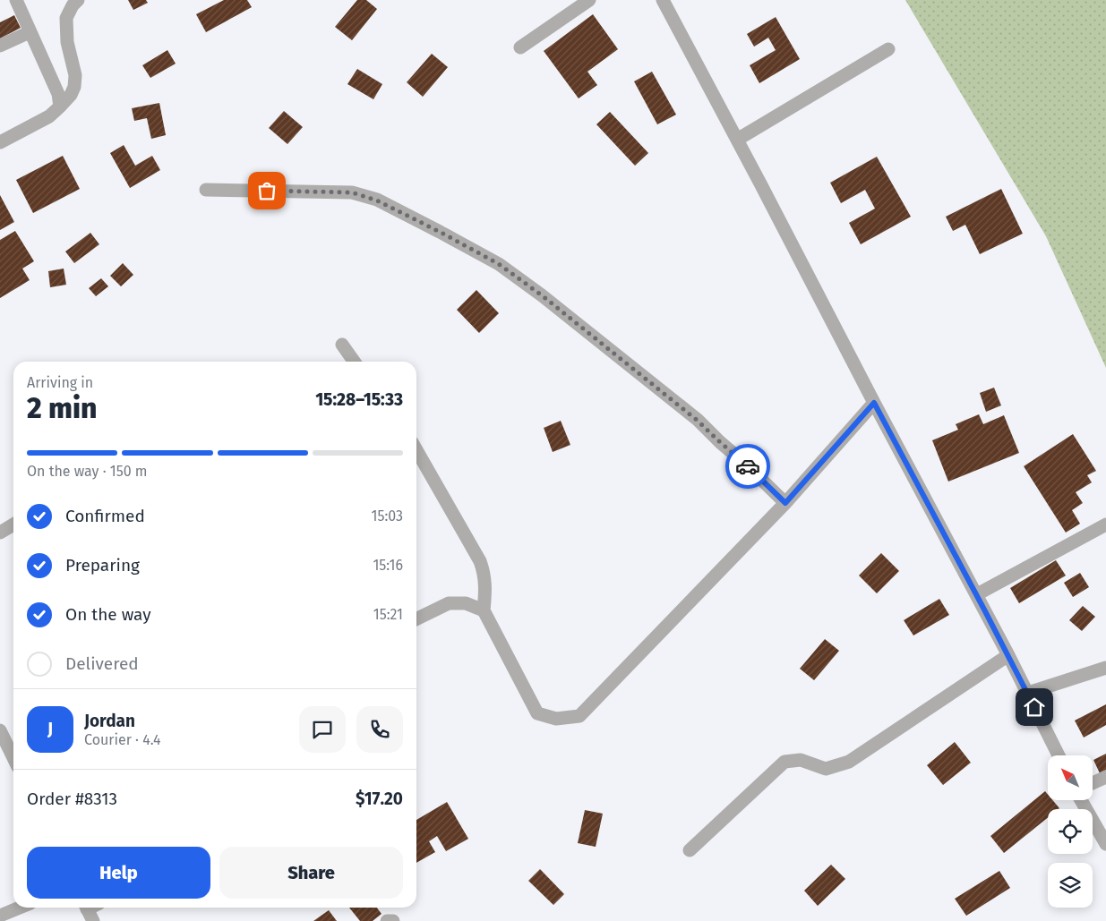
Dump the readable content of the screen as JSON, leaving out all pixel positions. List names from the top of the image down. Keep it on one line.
{"north":"top left","page":{"heading":["2 min","Arriving in","15:28–15:33"],"panel":["Jordan","Courier · 4.4","Order #8313","$17.20"],"bar":"On the way · 150 m","list":[["Confirmed","15:03"],["Preparing","15:16"],["On the way","15:21"],"Delivered"],"round":"J","buttons":["Help","Share"]}}
